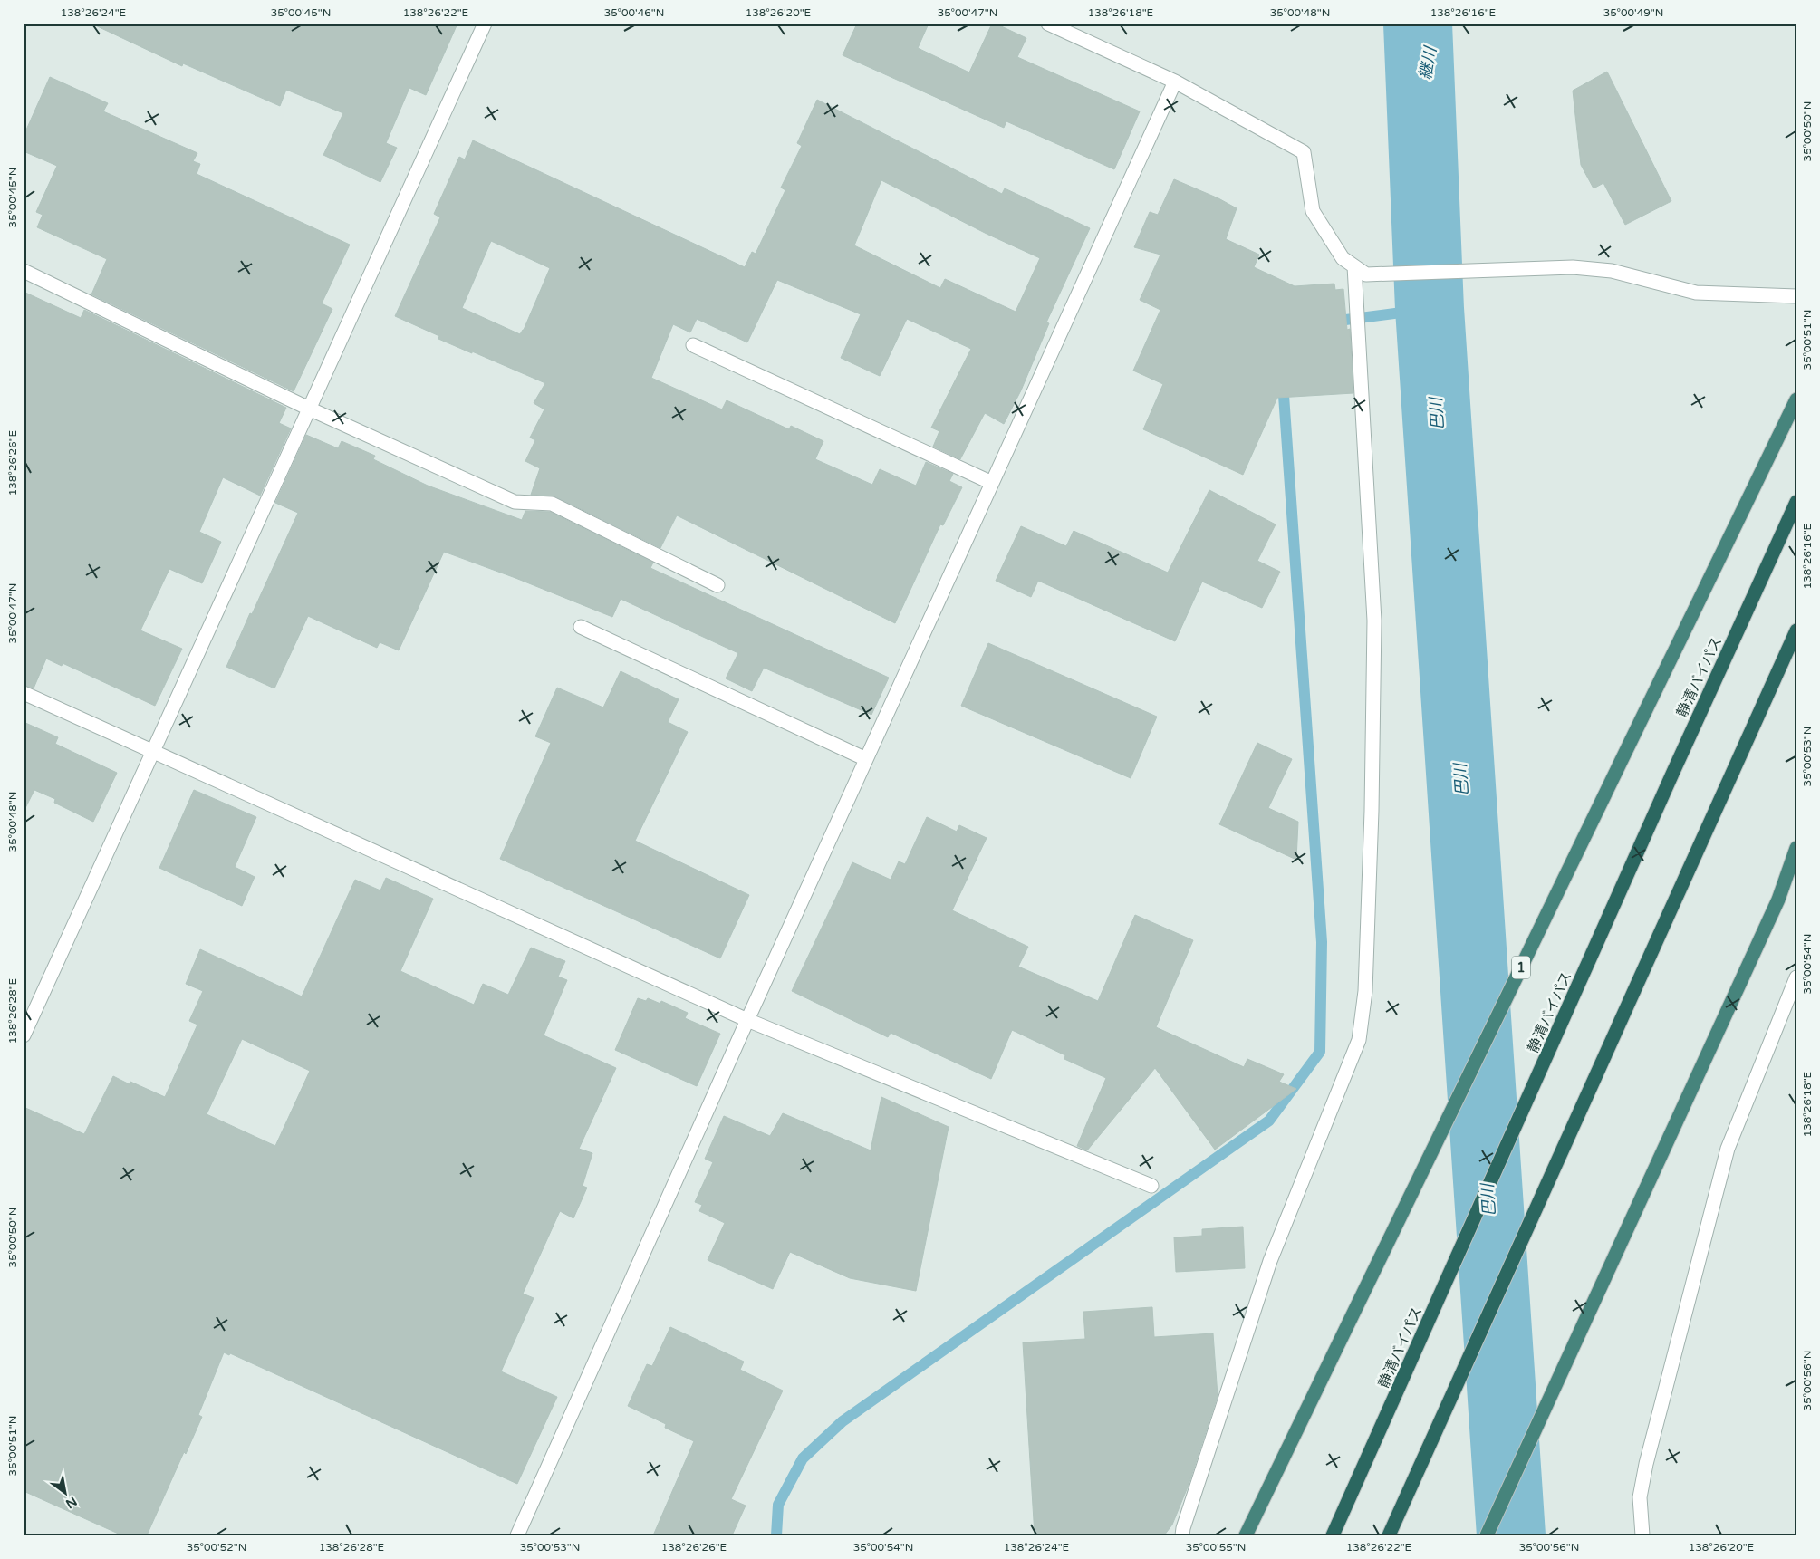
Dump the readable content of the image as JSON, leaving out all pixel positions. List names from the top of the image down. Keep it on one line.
{"streets":{"highway":["静清バイパス","1"]},"water":["継川","巴川"],"north":"bottom right","coordinates":["138°26'24\"E","35°00'45\"N","138°26'22\"E","35°00'46\"N","138°26'20\"E","35°00'47\"N","138°26'18\"E","35°00'48\"N","138°26'16\"E","35°00'49\"N","35°00'50\"N","35°00'51\"N","138°26'26\"E","35°00'53\"N","35°00'54\"N","138°26'28\"E","35°00'56\"N","35°00'52\"N","35°00'55\"N"]}
